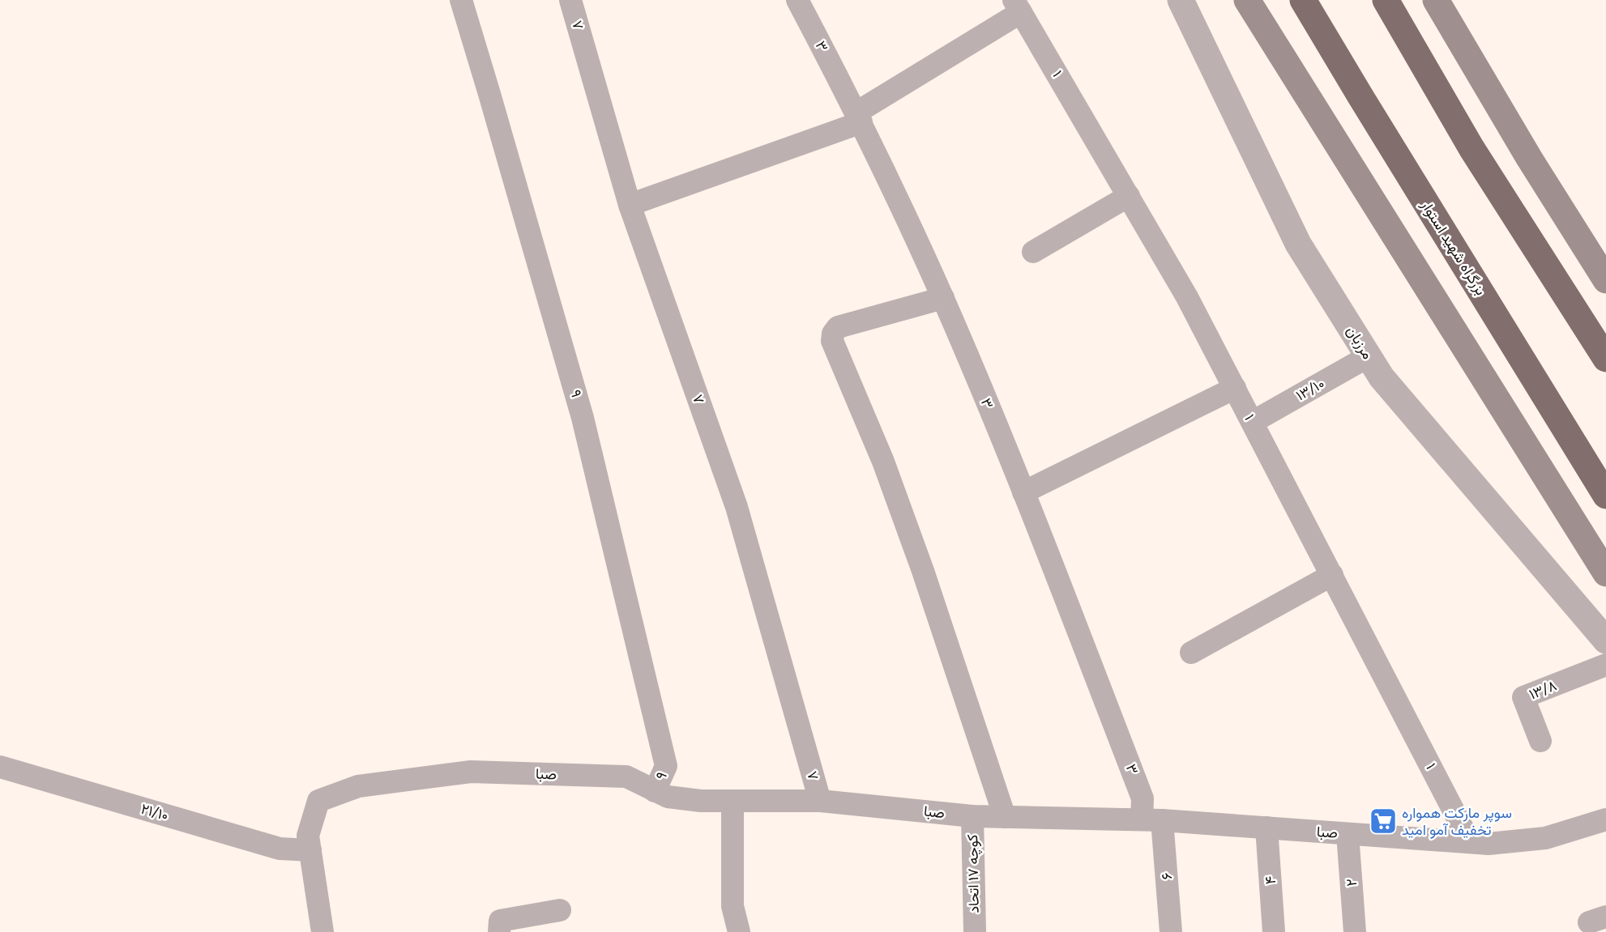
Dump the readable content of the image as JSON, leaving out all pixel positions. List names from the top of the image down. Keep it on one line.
{"streets":{"highway":["بزرگراه شهید استوار"],"street":["۷","۳","۱","مرزبان","۱۳/۱۰","۹","۱۳/۸","صبا","۲۱/۱۰","کوچه ۱۷ اتحاد","۶","۴","۲"]},"crossings":[["۷","صبا"],["۳","صبا"],["۳","۶"],["۱","۱۳/۱۰"],["۱","صبا"],["مرزبان","۱۳/۱۰"],["۹","صبا"],["صبا","۲۱/۱۰"],["صبا","کوچه ۱۷ اتحاد"],["صبا","۶"],["صبا","۴"],["صبا","۲"]],"places":{"supermarket":["سوپر مارکت همواره تخفیف آمو امید"]}}
